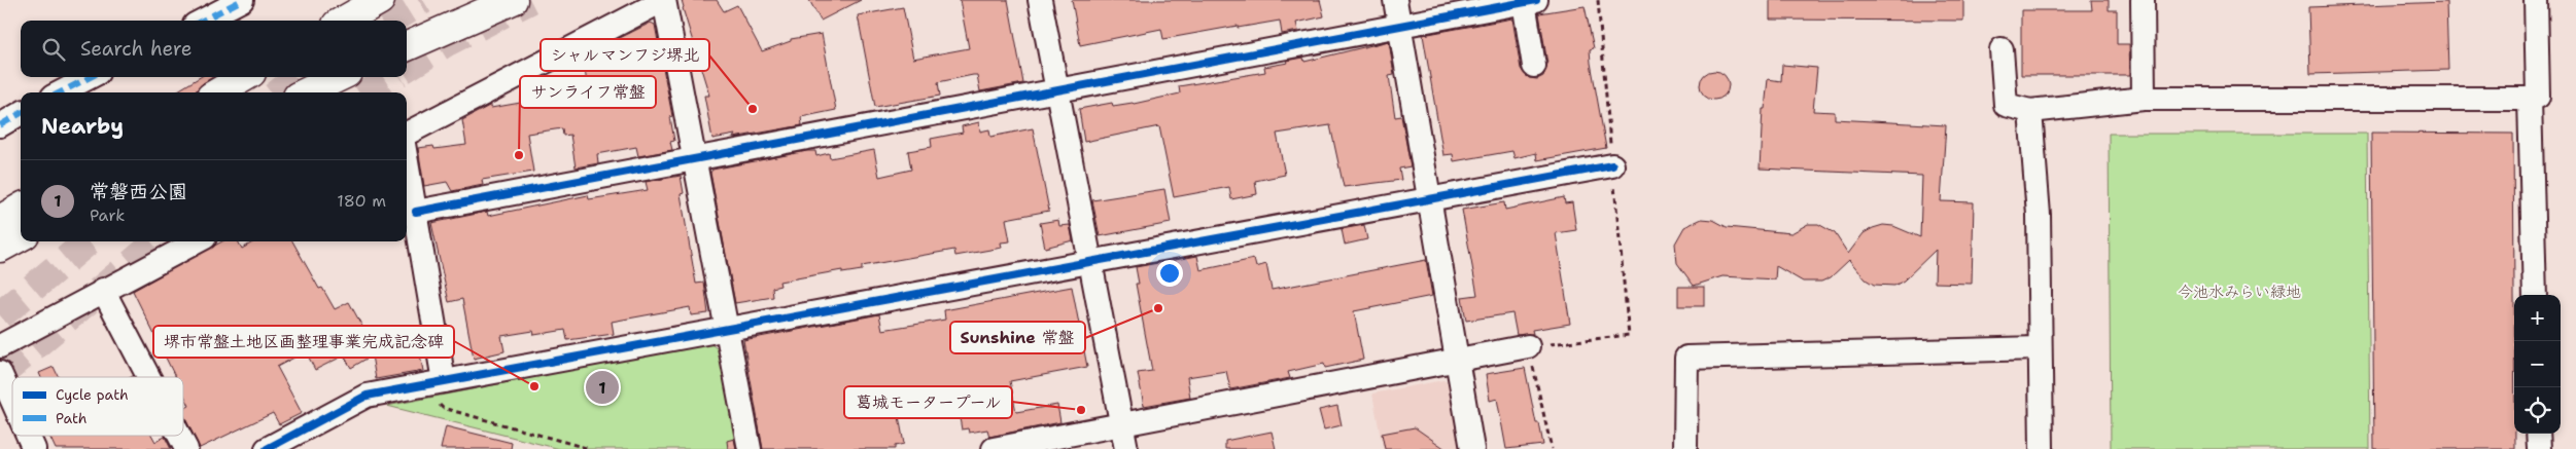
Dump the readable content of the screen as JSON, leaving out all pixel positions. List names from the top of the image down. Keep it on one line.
{"parks":["今池水みらい緑地"],"places":["シャルマンフジ堺北","サンライフ常盤","Sunshine 常盤","堺市常盤土地区画整理事業完成記念碑","葛城モータープール"],"legend":["Cycle path","Path"],"page":{"search":"Search here","heading":"Nearby","list":[{"mark":"1","name":"常磐西公園","note":"Park","value":"180 m"}],"map_buttons":["+","−"],"pins":"1"}}
